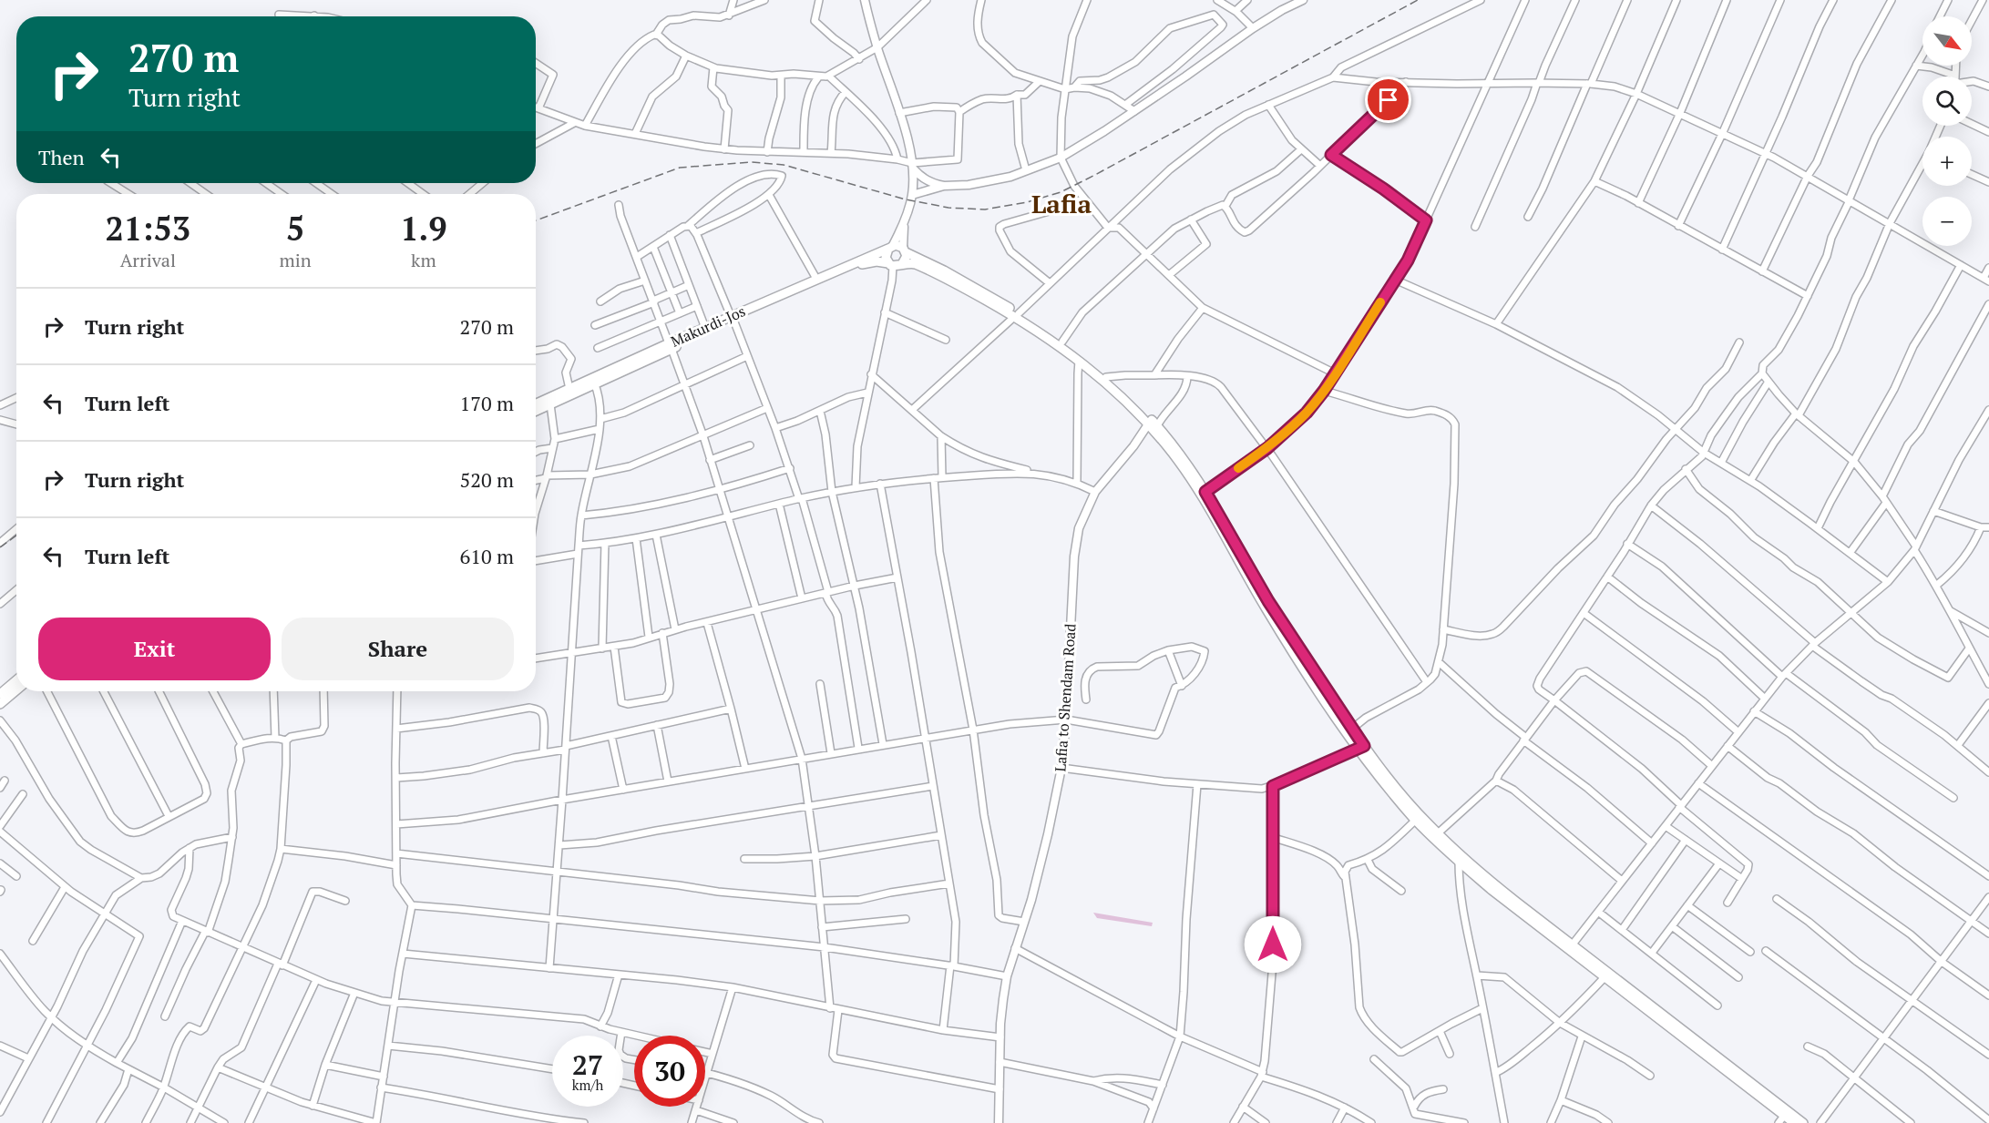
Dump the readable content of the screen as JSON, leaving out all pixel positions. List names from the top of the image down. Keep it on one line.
{"streets":{"highway":["Makurdi-Jos"],"main road":["Lafia to Shendam Road"]},"districts":["Lafia"],"north":"bottom right","page":{"map_buttons":["+","−"],"turn":["270 m","Turn right"],"then":"Then","eta":["21:53","Arrival","5","min","1.9","km"],"list":[{"name":"Turn right","value":"270 m"},{"name":"Turn left","value":"170 m"},{"name":"Turn right","value":"520 m"},{"name":"Turn left","value":"610 m"}],"buttons":["Exit","Share"],"speed":"27 km/h","limit":"30"}}
